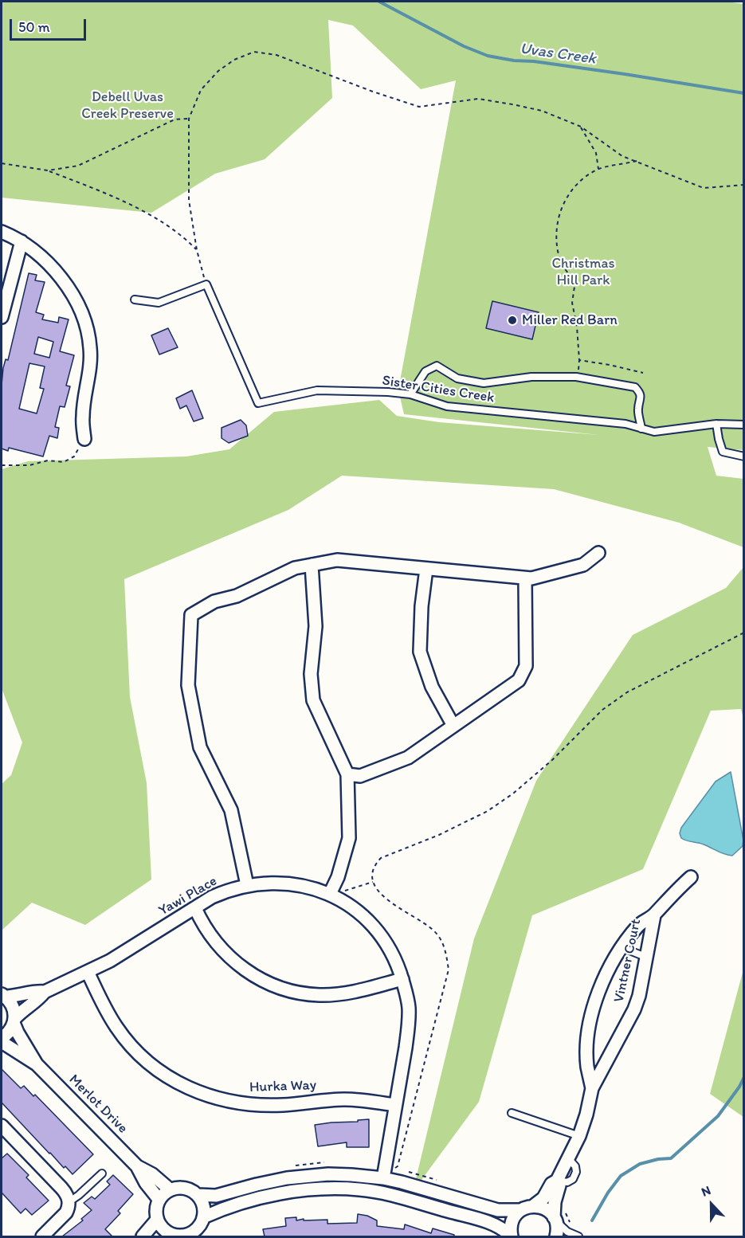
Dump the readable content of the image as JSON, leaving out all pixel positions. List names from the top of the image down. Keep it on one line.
{"streets":{"street":["Yawi Place","Vintner Court","Hurka Way","Merlot Drive"],"lane":["Sister Cities Creek"]},"crossings":[["Yawi Place","Hurka Way"]],"water":["Uvas Creek"],"parks":["Debell Uvas Creek Preserve","Christmas Hill Park"],"places":["Miller Red Barn"],"scale_bar":"50 m","north":"top"}
